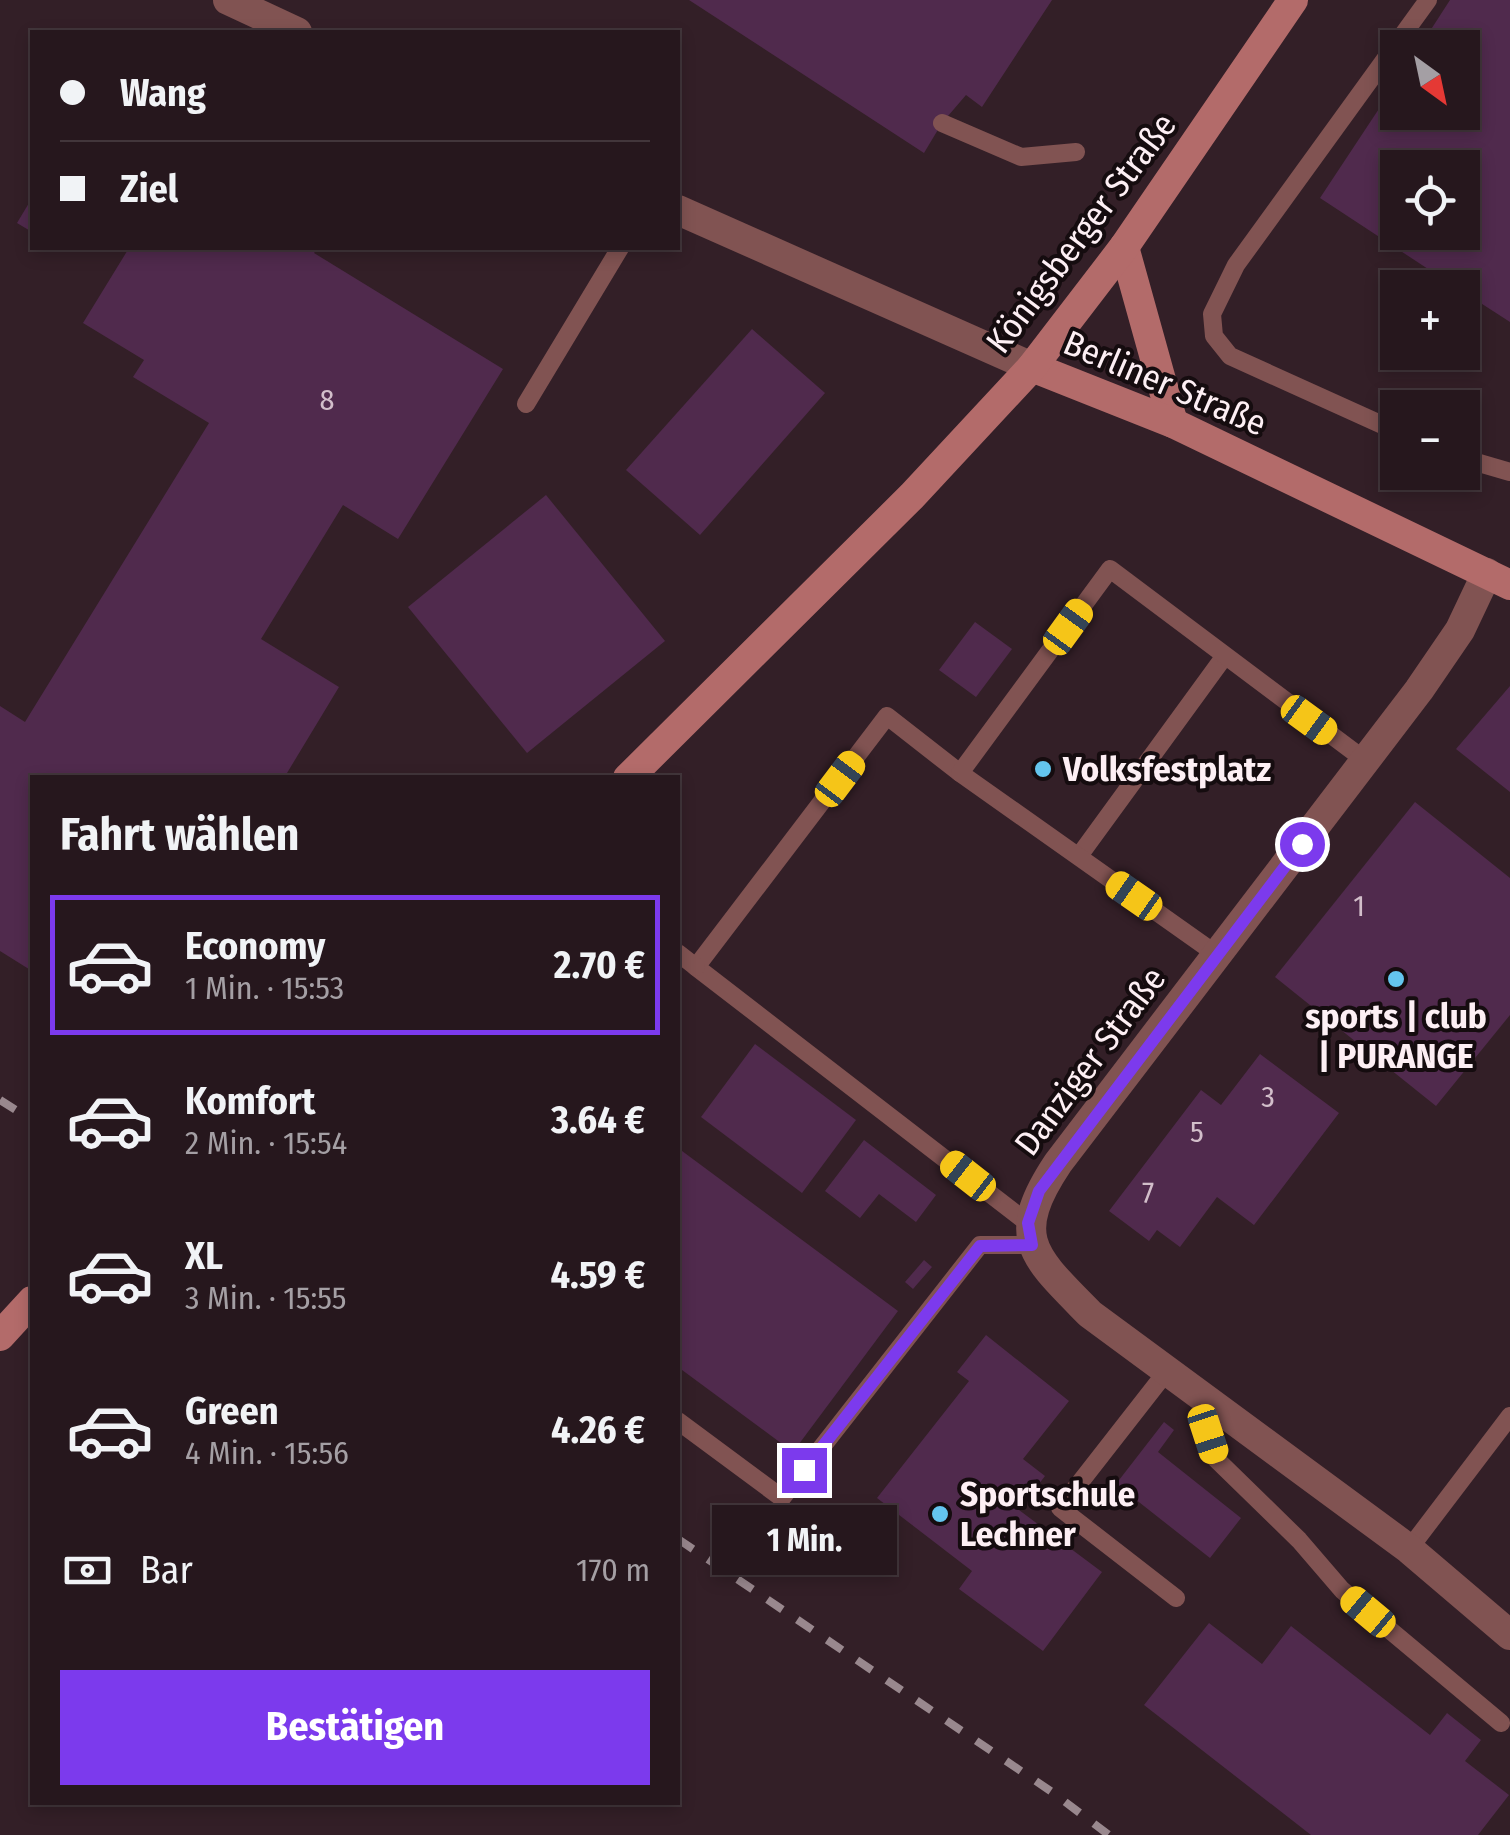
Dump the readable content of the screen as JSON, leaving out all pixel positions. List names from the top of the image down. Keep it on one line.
{"streets":{"main road":["Königsberger Straße","Berliner Straße"],"street":["Danziger Straße"]},"crossings":[["Königsberger Straße","Berliner Straße"],["Berliner Straße","Danziger Straße"]],"places":["Volksfestplatz","sports | club | PURANGE","Sportschule Lechner"],"house_numbers":["8","1","3","5","7"],"north":"bottom right","page":{"map_buttons":["+","−"],"banner":["Wang","Ziel"],"heading":"Fahrt wählen","list":[{"name":"Economy","note":"1 Min. · 15:53","value":"2.70 €"},{"name":"Komfort","note":"2 Min. · 15:54","value":"3.64 €"},{"name":"XL","note":"3 Min. · 15:55","value":"4.59 €"},{"name":"Green","note":"4 Min. · 15:56","value":"4.26 €"}],"bubble":"1 Min.","pay":["Bar","170 m"],"buttons":"Bestätigen"}}
